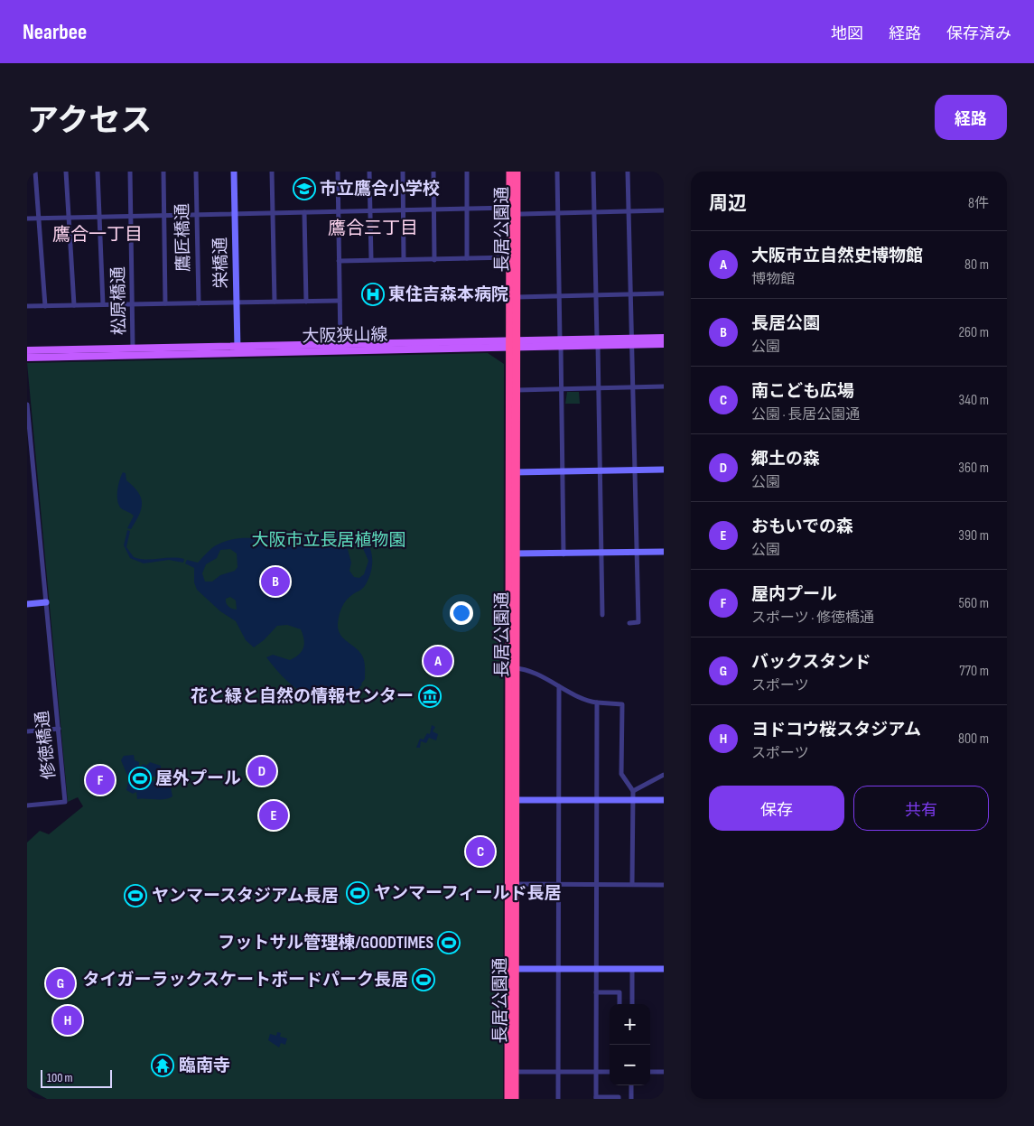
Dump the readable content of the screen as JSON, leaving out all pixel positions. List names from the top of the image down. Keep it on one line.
{"streets":{"highway":["長居公園通"],"main road":["大阪狭山線"],"street":["鷹匠橋通","栄橋通","松原橋通","修徳橋通"]},"crossings":[["長居公園通","大阪狭山線"],["栄橋通","大阪狭山線"],["松原橋通","大阪狭山線"]],"districts":["鷹合三丁目","鷹合一丁目"],"parks":["大阪市立長居植物園"],"places":{"school or university":["市立鷹合小学校"],"hospital":["東住吉森本病院"],"museum":["花と緑と自然の情報センター"],"sports":["屋外プール","ヤンマーフィールド長居","ヤンマースタジアム長居","フットサル管理棟/GOODTIMES","タイガーラックスケートボードパーク長居"],"temple":["臨南寺"]},"scale_bar":"100 m","page":{"header":"Nearbee","nav":["地図","経路","保存済み"],"title":"アクセス","buttons":["経路",["保存","共有"]],"heading":["周辺","8件"],"list":[{"mark":"A","name":"大阪市立自然史博物館","note":"博物館","value":"80 m"},{"mark":"B","name":"長居公園","note":"公園","value":"260 m"},{"mark":"C","name":"南こども広場","note":"公園 · 長居公園通","value":"340 m"},{"mark":"D","name":"郷土の森","note":"公園","value":"360 m"},{"mark":"E","name":"おもいでの森","note":"公園","value":"390 m"},{"mark":"F","name":"屋内プール","note":"スポーツ · 修徳橋通","value":"560 m"},{"mark":"G","name":"バックスタンド","note":"スポーツ","value":"770 m"},{"mark":"H","name":"ヨドコウ桜スタジアム","note":"スポーツ","value":"800 m"}],"pins":["B","A","D","F","E","C","G","H"],"map_buttons":["+","−"],"scale":"100 m"}}
